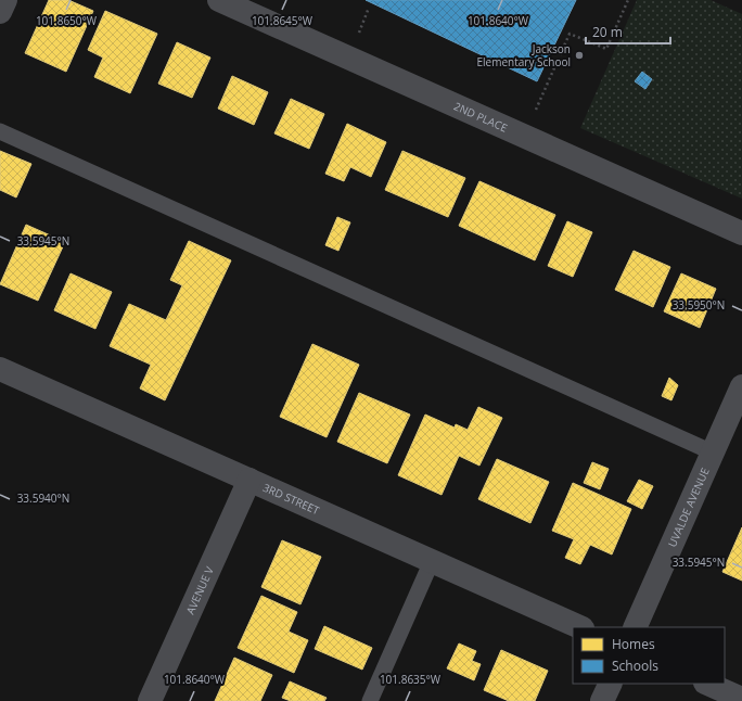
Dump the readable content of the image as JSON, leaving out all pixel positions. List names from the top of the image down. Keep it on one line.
{"streets":{"street":["2ND PLACE","3RD STREET","UVALDE AVENUE","AVENUE V"]},"crossings":[["3RD STREET","AVENUE V"]],"places":["Jackson Elementary School"],"legend":["Homes","Schools"],"scale_bar":"20 m","coordinates":["101.8640°W","101.8650°W","101.8645°W","33.5945°N","33.5950°N","33.5940°N","101.8635°W"]}
